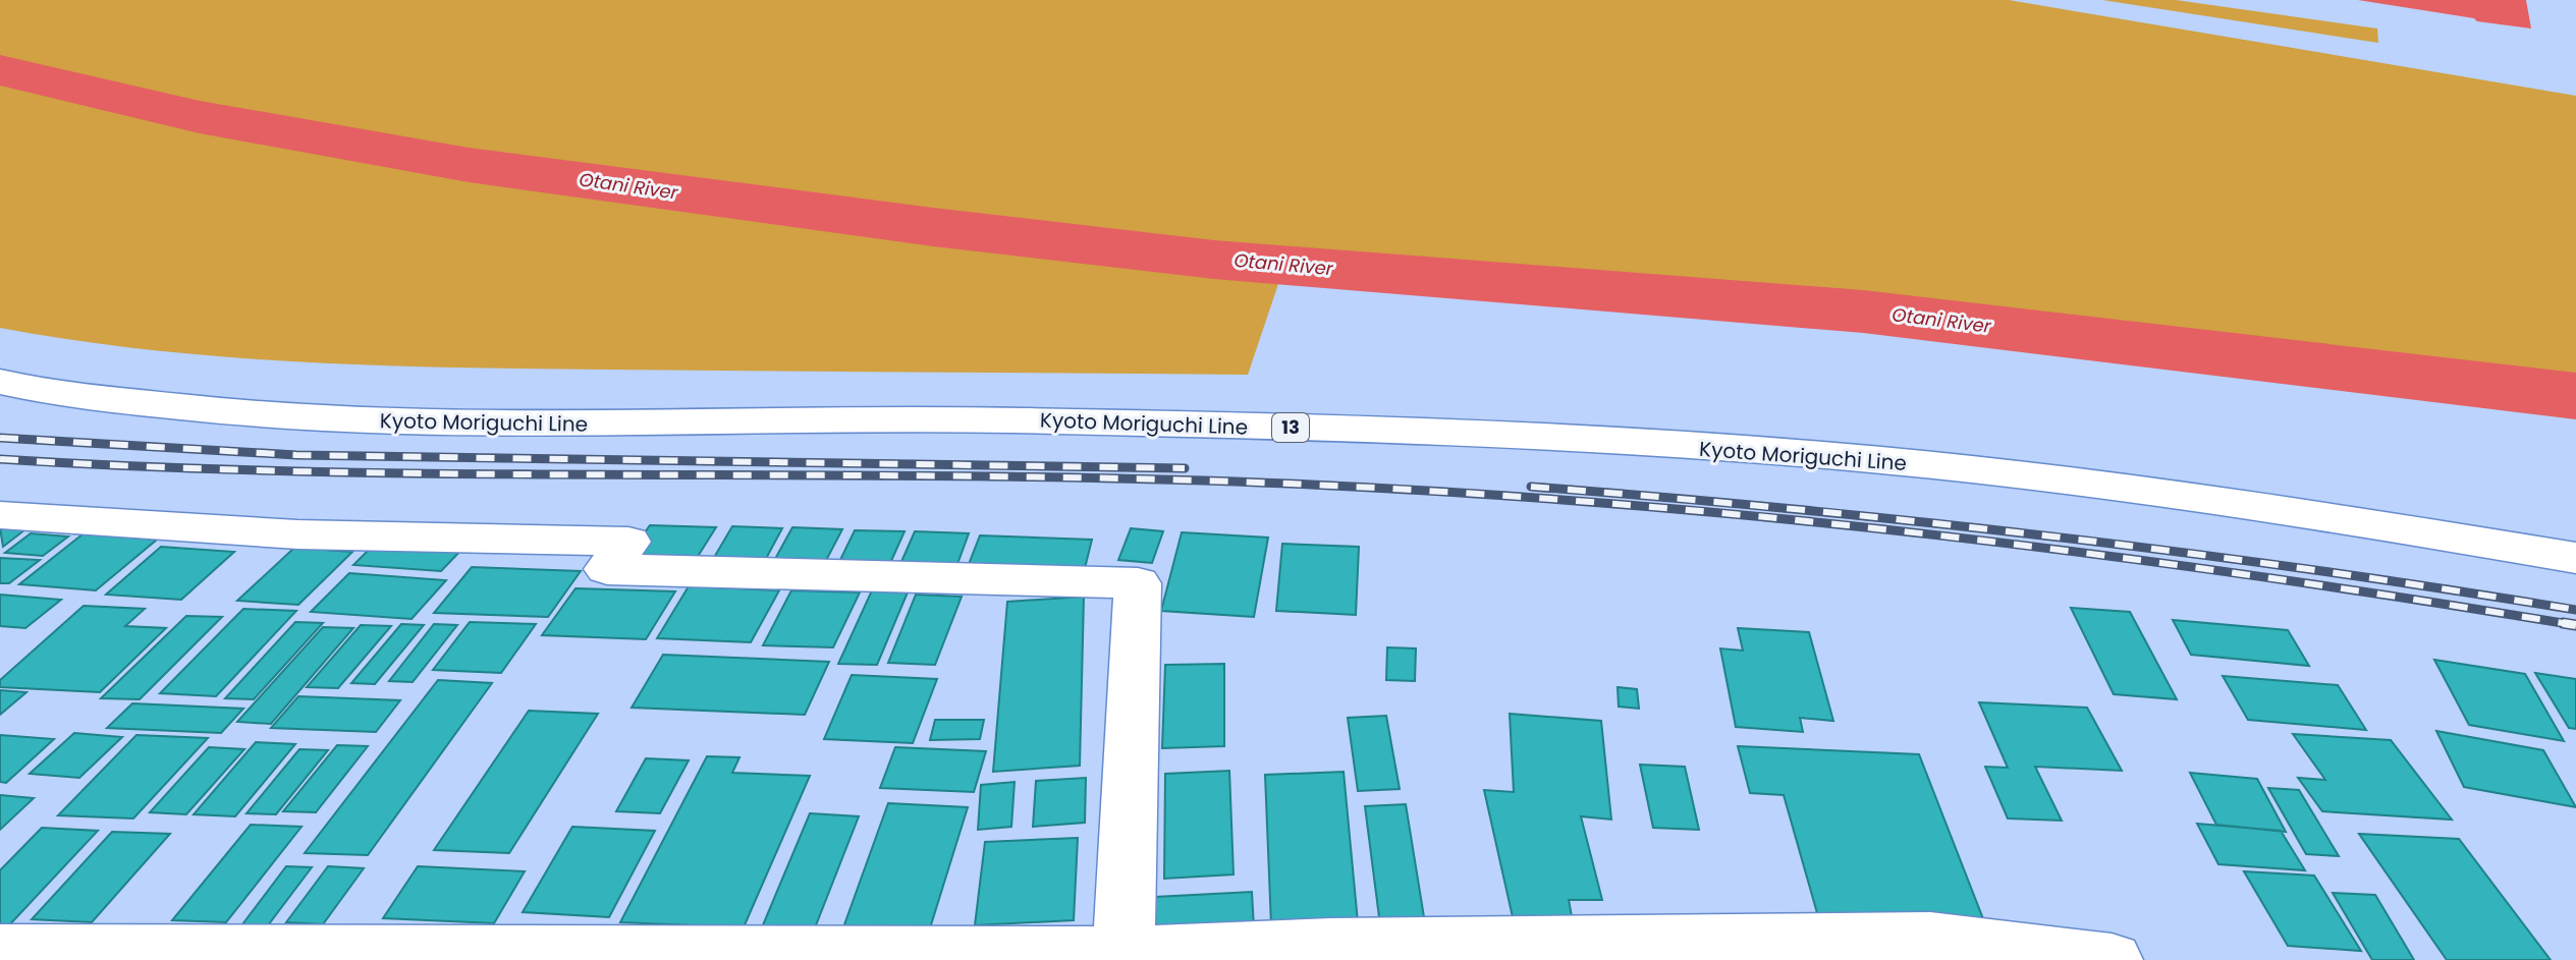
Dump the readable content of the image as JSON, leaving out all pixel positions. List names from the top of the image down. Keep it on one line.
{"streets":{"main road":["Kyoto Moriguchi Line","13"]},"water":["Otani River"]}
